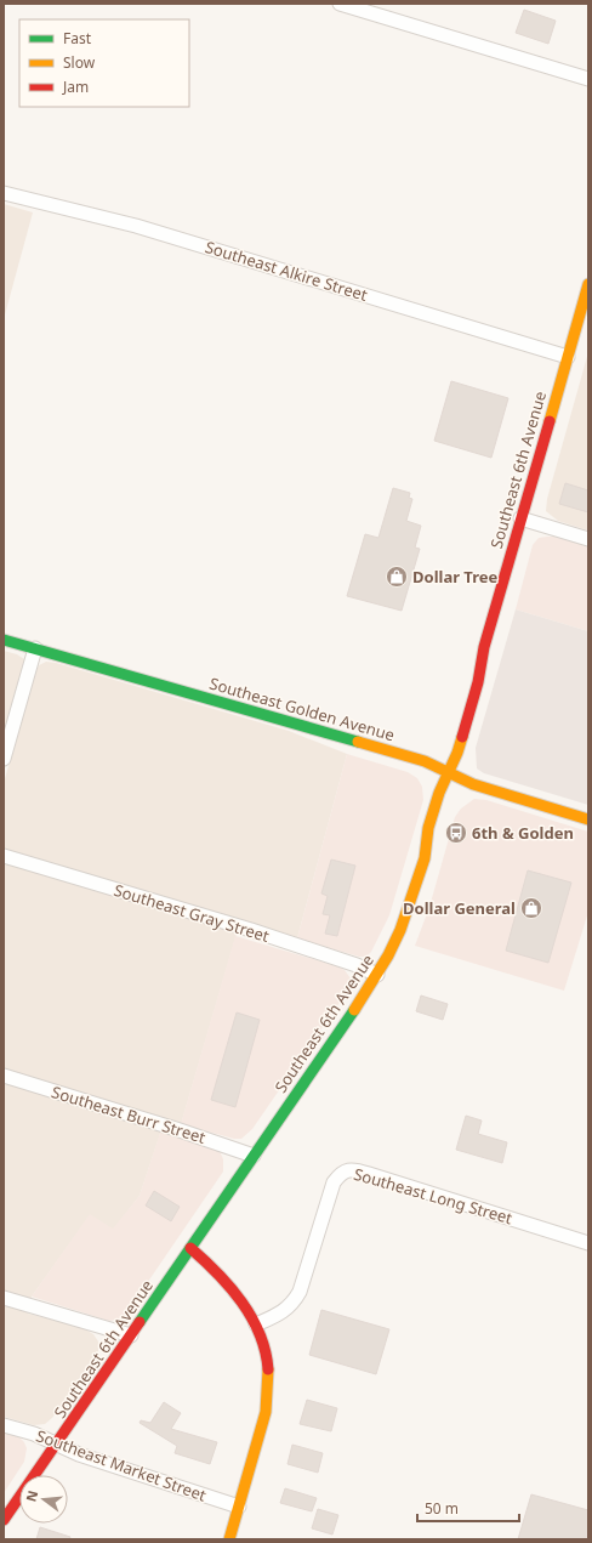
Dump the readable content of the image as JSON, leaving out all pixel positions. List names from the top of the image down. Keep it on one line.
{"streets":{"main road":["Southeast 6th Avenue","Southeast Golden Avenue"],"street":["Southeast Alkire Street","Southeast Gray Street","Southeast Burr Street","Southeast Long Street","Southeast Market Street"]},"crossings":[["Southeast Alkire Street","Southeast 6th Avenue"],["Southeast 6th Avenue","Southeast Golden Avenue"],["Southeast 6th Avenue","Southeast Gray Street"],["Southeast 6th Avenue","Southeast Burr Street"],["Southeast 6th Avenue","Southeast Market Street"]],"places":{"shop":["Dollar Tree","Dollar General"],"bus stop":["6th & Golden"]},"legend":["Fast","Slow","Jam"],"scale_bar":"50 m","north":"left"}
